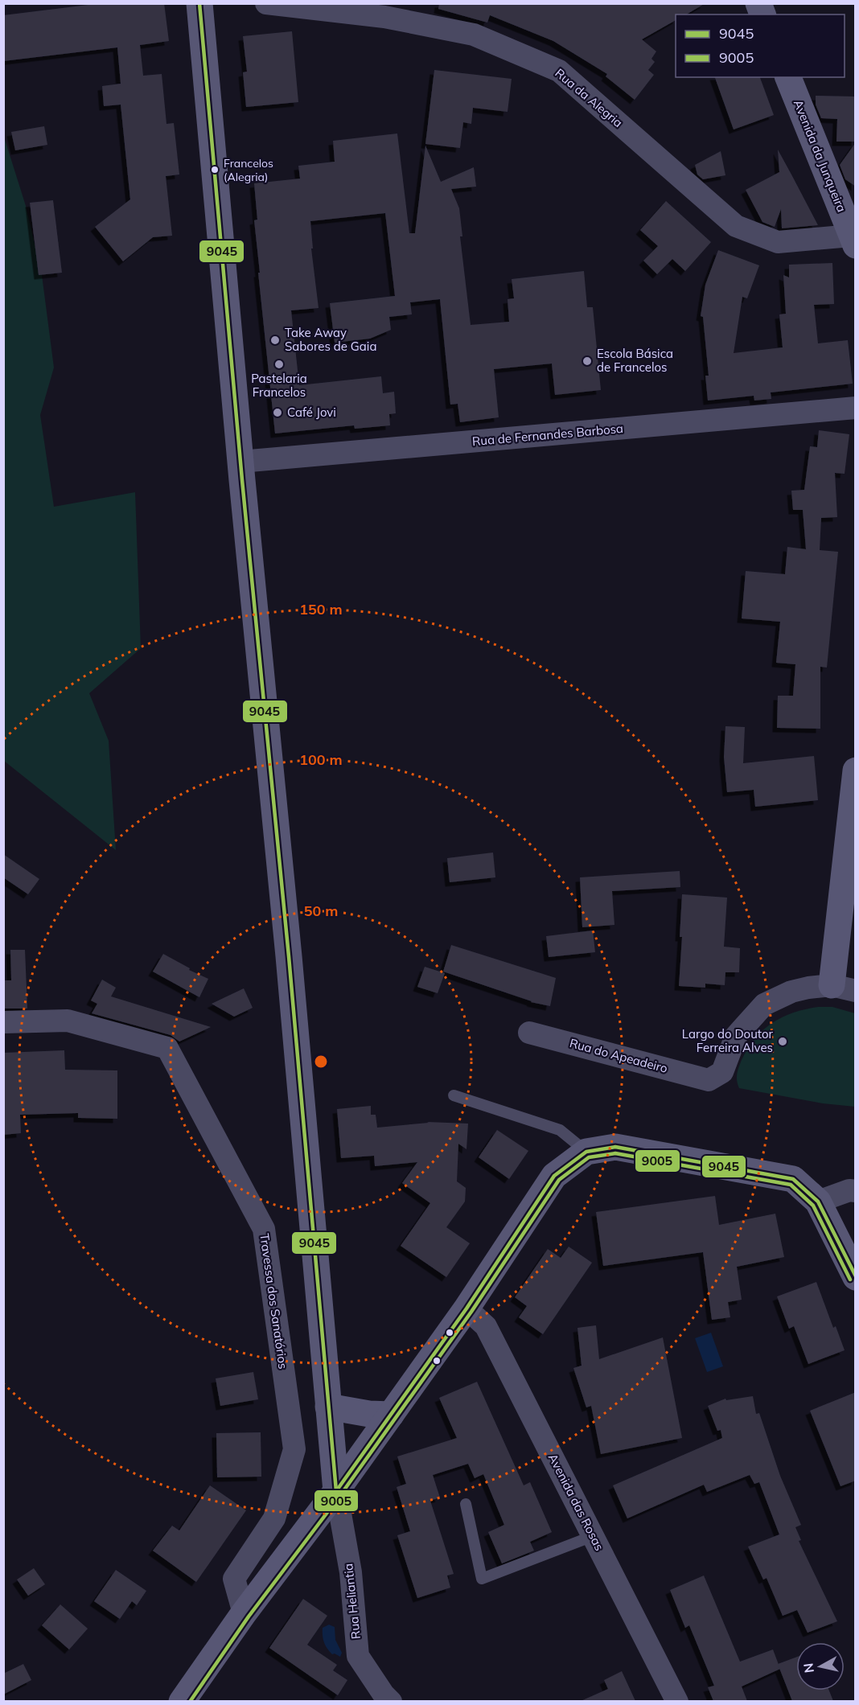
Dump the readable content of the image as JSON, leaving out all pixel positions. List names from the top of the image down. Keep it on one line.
{"streets":{"main road":["Avenida da Junqueira"],"street":["Rua da Alegria","Rua de Fernandes Barbosa","Rua do Apeadeiro","Travessa dos Sanatórios","Avenida das Rosas","Rua Heliantia"]},"crossings":[["Rua da Alegria","Avenida da Junqueira"]],"places":["Francelos (Alegria)","Take Away Sabores de Gaia","Escola Básica de Francelos","Pastelaria Francelos","Café Jovi","Largo do Doutor Ferreira Alves"],"lines":["transit line 9045","transit line 9005"],"legend":["9045","9005"],"north":"left","rings":["150 m","100 m","50 m"]}
